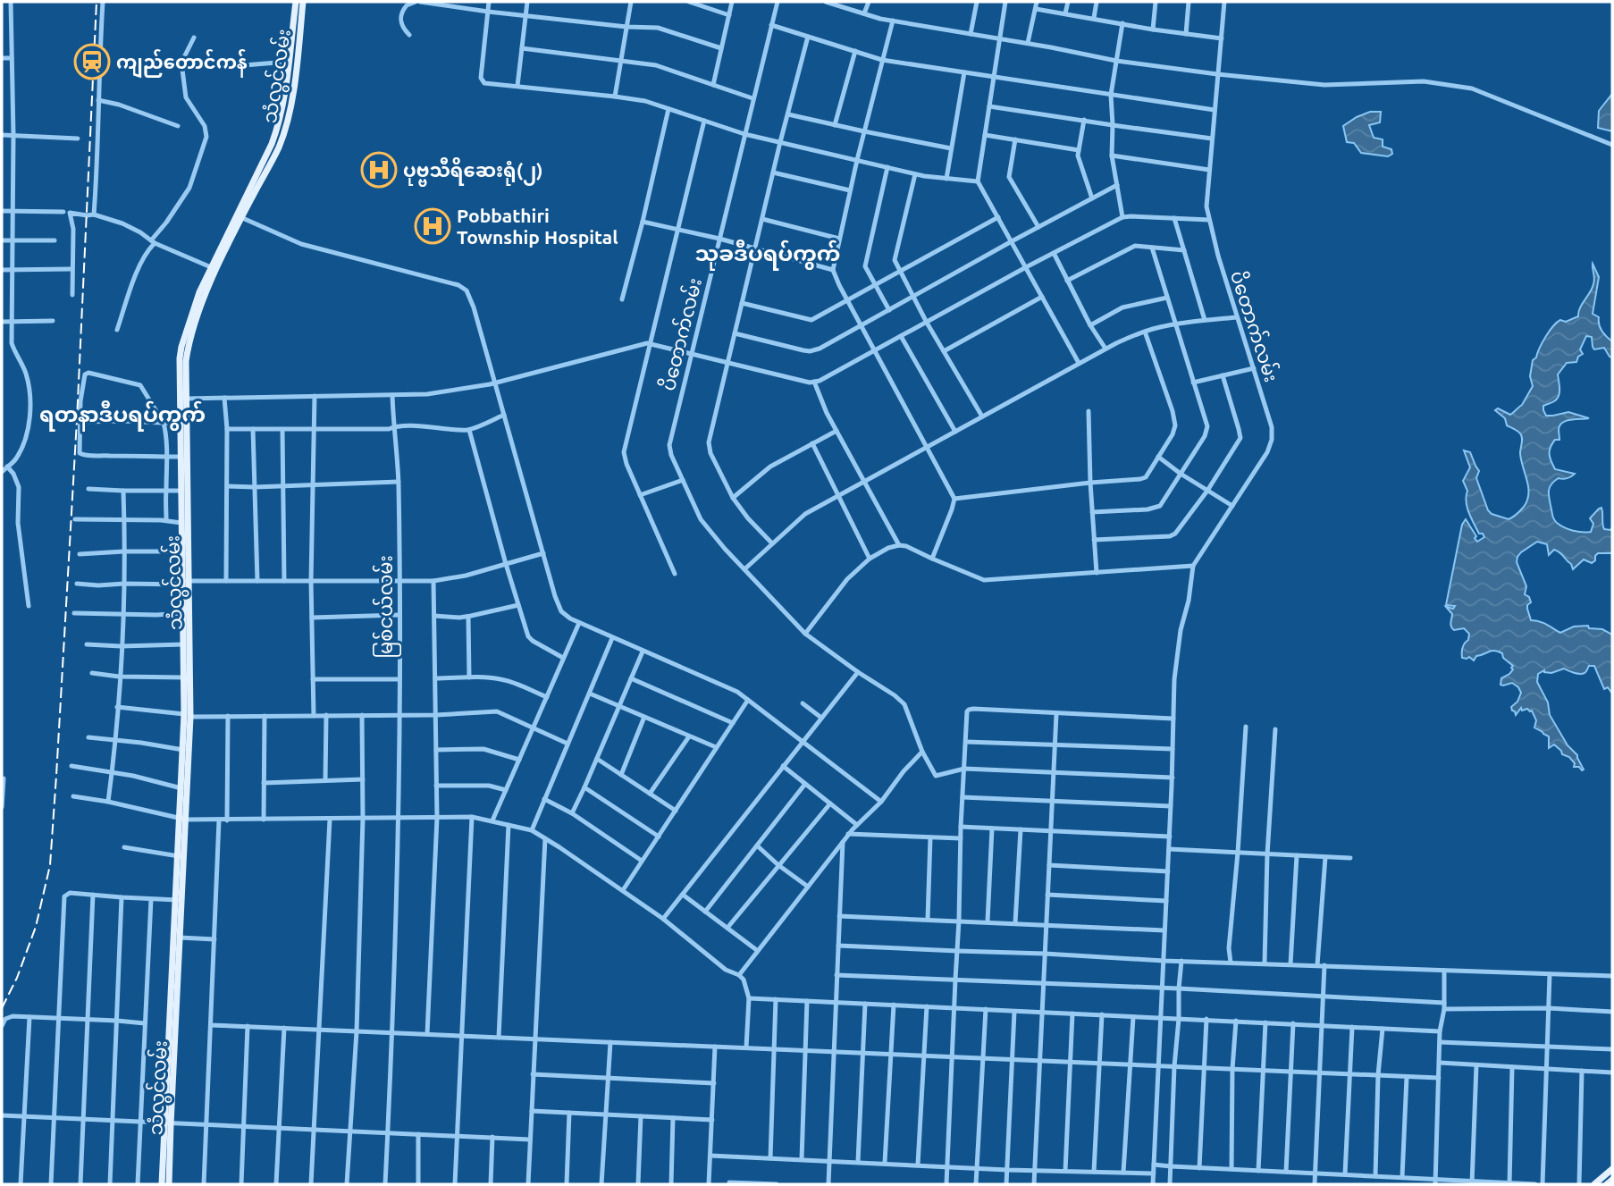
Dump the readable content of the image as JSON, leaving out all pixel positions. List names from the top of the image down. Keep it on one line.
{"streets":{"main road":["သံလွင်လမ်း"],"street":["ပိတောက်လမ်း","မြစ်ငယ်လမ်း"]},"districts":["သုခဒီပရပ်ကွက်","ရတနာဒီပရပ်ကွက်"],"places":{"station":["ကျည်တောင်ကန်"],"hospital":["ပုဗ္ဗသီရိဆေးရုံ(၂)","Pobbathiri Township Hospital"]}}
